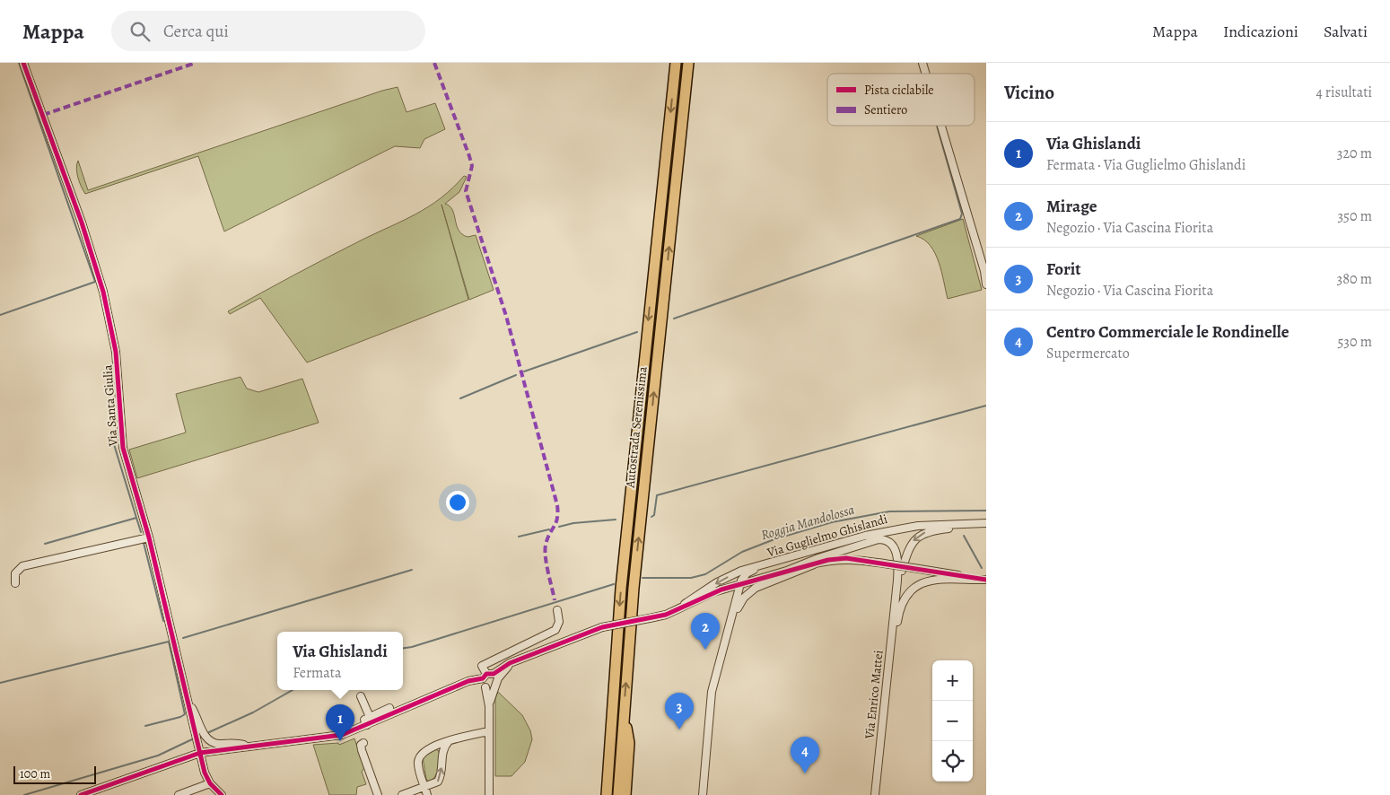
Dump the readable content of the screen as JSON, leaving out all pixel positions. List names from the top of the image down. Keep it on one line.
{"streets":{"highway":["Autostrada Serenissima"],"street":["Via Santa Giulia","Via Guglielmo Ghislandi","Via Enrico Mattei"]},"water":["Roggia Mandolossa"],"legend":["Pista ciclabile","Sentiero"],"scale_bar":"100 m","page":{"header":"Mappa","search":"Cerca qui","nav":["Mappa","Indicazioni","Salvati"],"heading":["Vicino","4 risultati"],"list":[{"mark":"1","name":"Via Ghislandi","note":"Fermata · Via Guglielmo Ghislandi","value":"320 m"},{"mark":"2","name":"Mirage","note":"Negozio · Via Cascina Fiorita","value":"350 m"},{"mark":"3","name":"Forit","note":"Negozio · Via Cascina Fiorita","value":"380 m"},{"mark":"4","name":"Centro Commerciale le Rondinelle","note":"Supermercato","value":"530 m"}],"pins":["2","3","1","4"],"popup":["Via Ghislandi","Fermata"],"map_buttons":["+","−"],"scale":"100 m"}}
